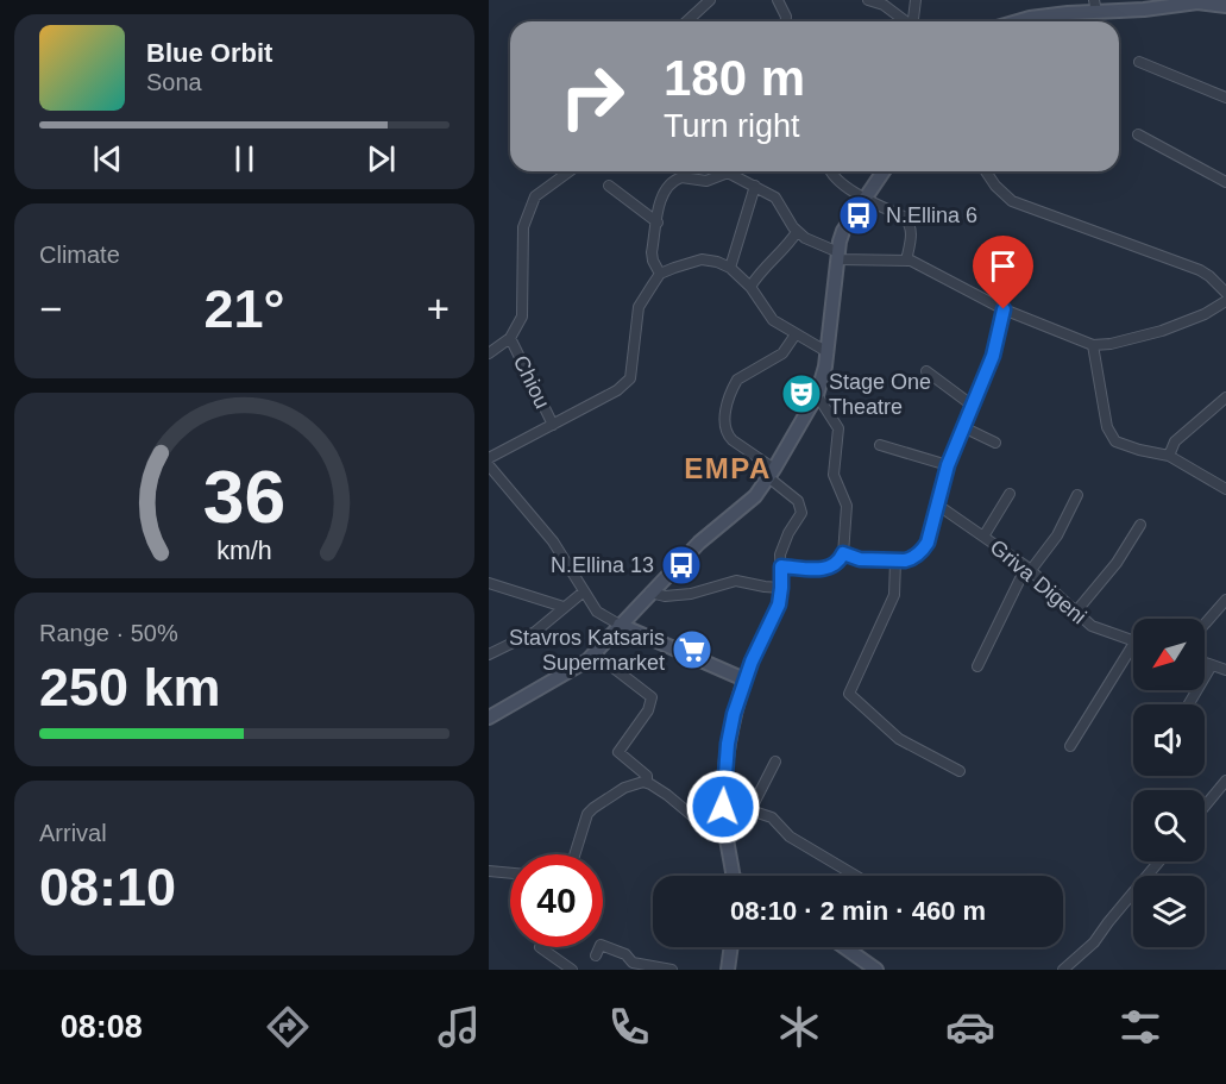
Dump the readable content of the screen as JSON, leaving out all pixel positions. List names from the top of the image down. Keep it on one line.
{"streets":{"street":["Chiou","Griva Digeni"]},"districts":["EMPA"],"places":{"bus stop":["N.Ellina 6","N.Ellina 13"],"theatre":["Stage One Theatre"],"supermarket":["Stavros Katsaris Supermarket"]},"north":"bottom left","page":{"turn":["180 m","Turn right"],"song":["Blue Orbit","Sona"],"tile":["Climate",["Range · 50%","250 km"],["Arrival","08:10"]],"heat":["−","21°","+"],"limit":"40","trip":"08:10 · 2 min · 460 m","tabs":"08:08","gauge":["36","km/h"]}}
